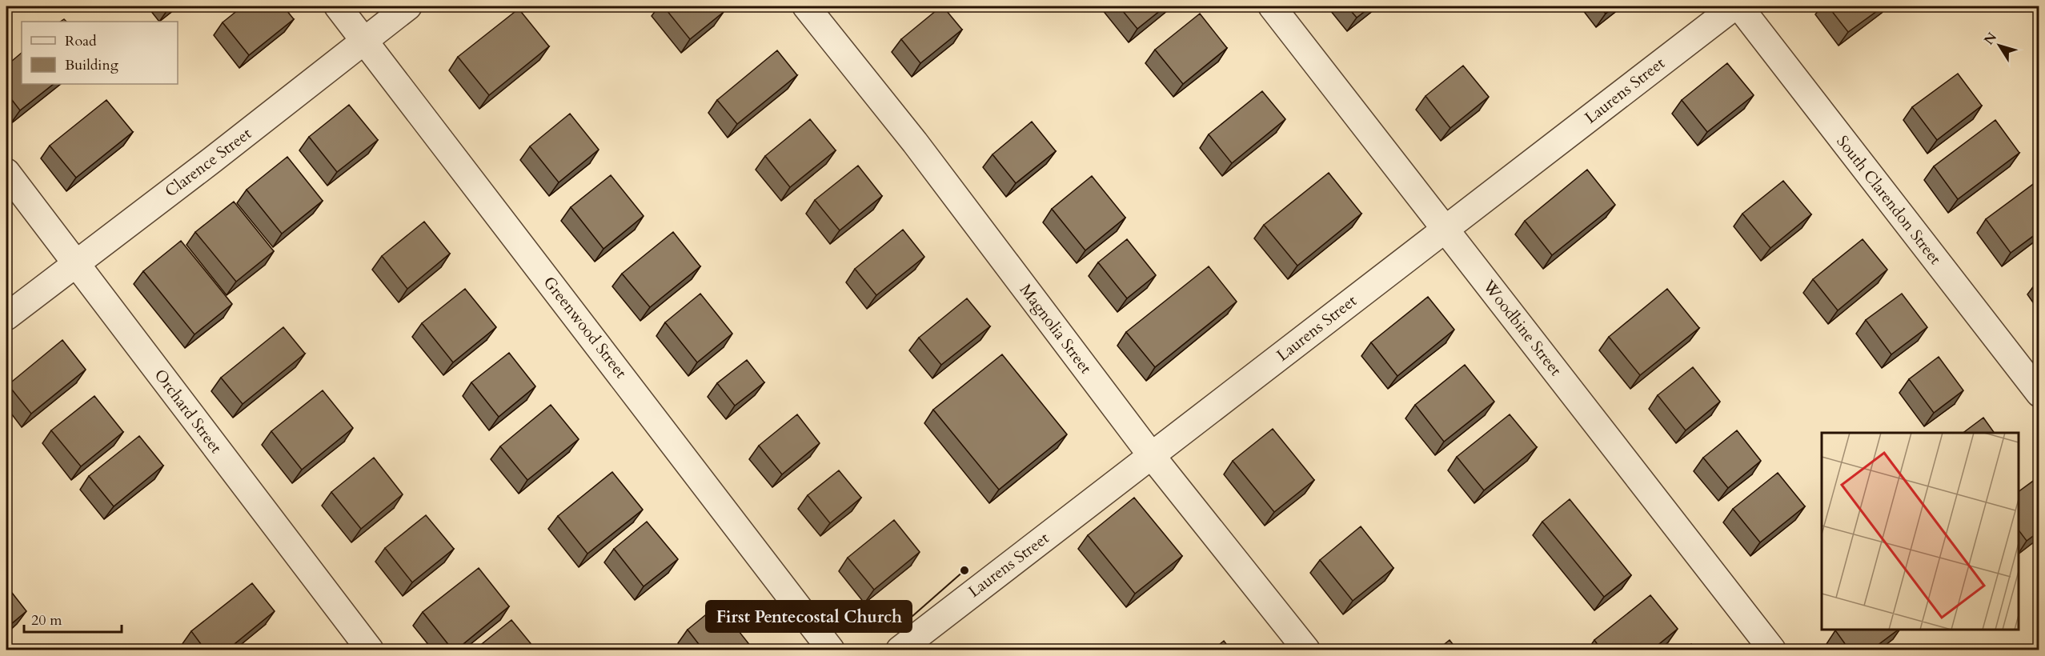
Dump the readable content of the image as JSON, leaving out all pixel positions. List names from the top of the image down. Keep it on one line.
{"streets":{"street":["Laurens Street","Clarence Street","South Clarendon Street","Greenwood Street","Woodbine Street","Magnolia Street","Orchard Street"]},"crossings":[["Laurens Street","Woodbine Street"],["Laurens Street","Magnolia Street"],["Clarence Street","Greenwood Street"],["Clarence Street","Orchard Street"]],"places":["First Pentecostal Church"],"legend":["Road","Building"],"scale_bar":"20 m","north":"top left"}
